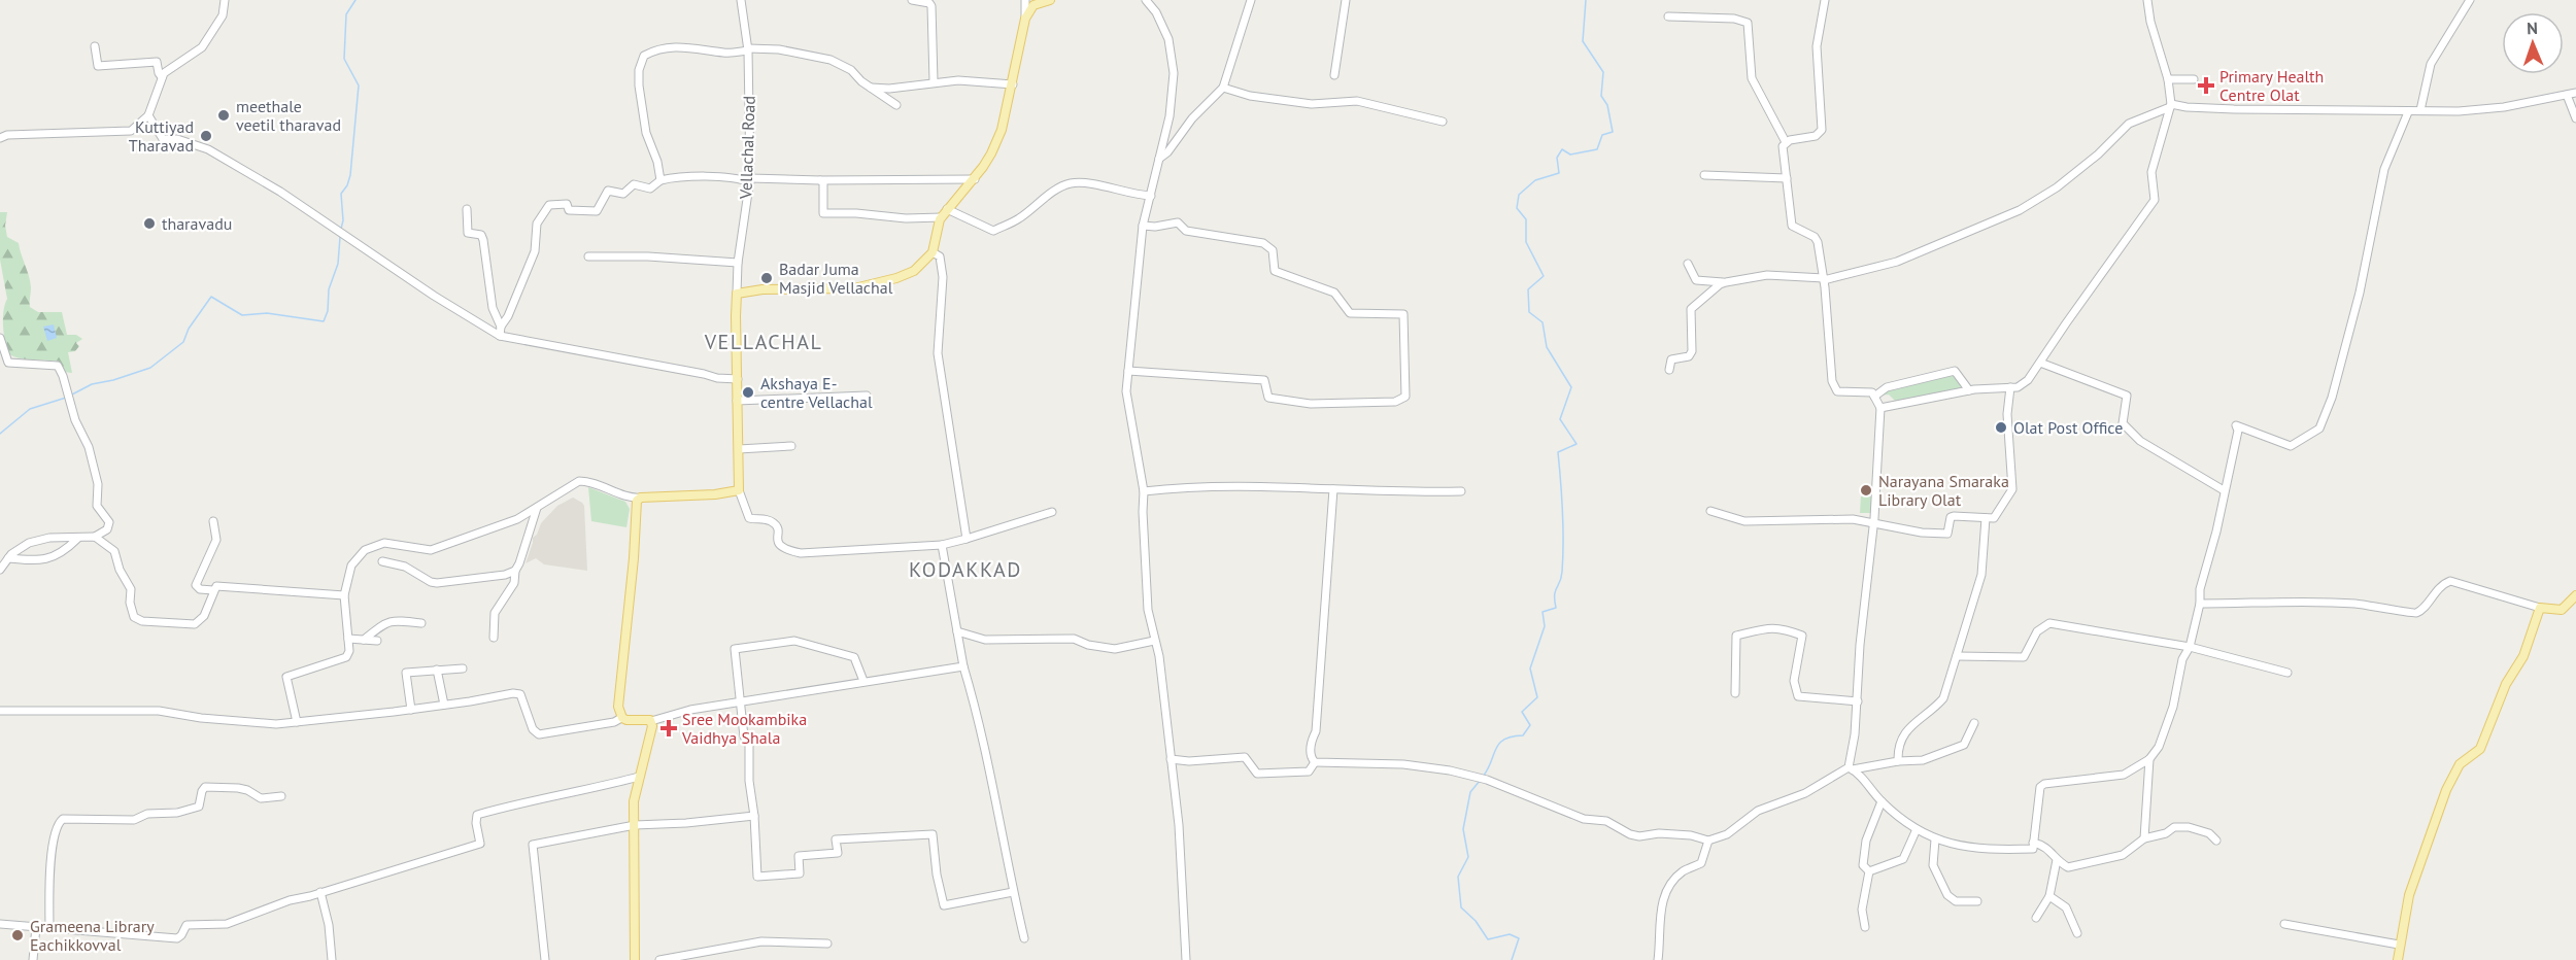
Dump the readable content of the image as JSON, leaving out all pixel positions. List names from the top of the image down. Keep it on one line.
{"streets":{"street":["Vellachal Road"]},"districts":["VELLACHAL","KODAKKAD"],"places":{"health":["Primary Health Centre Olat","Sree Mookambika Vaidhya Shala"],"other":["meethale veetil tharavad","Kuttiyad Tharavad","tharavadu","Badar Juma Masjid Vellachal","Akshaya E- centre Vellachal","Olat Post Office","Narayana Smaraka Library Olat","Grameena Library Eachikkovval"]},"north":"top"}
